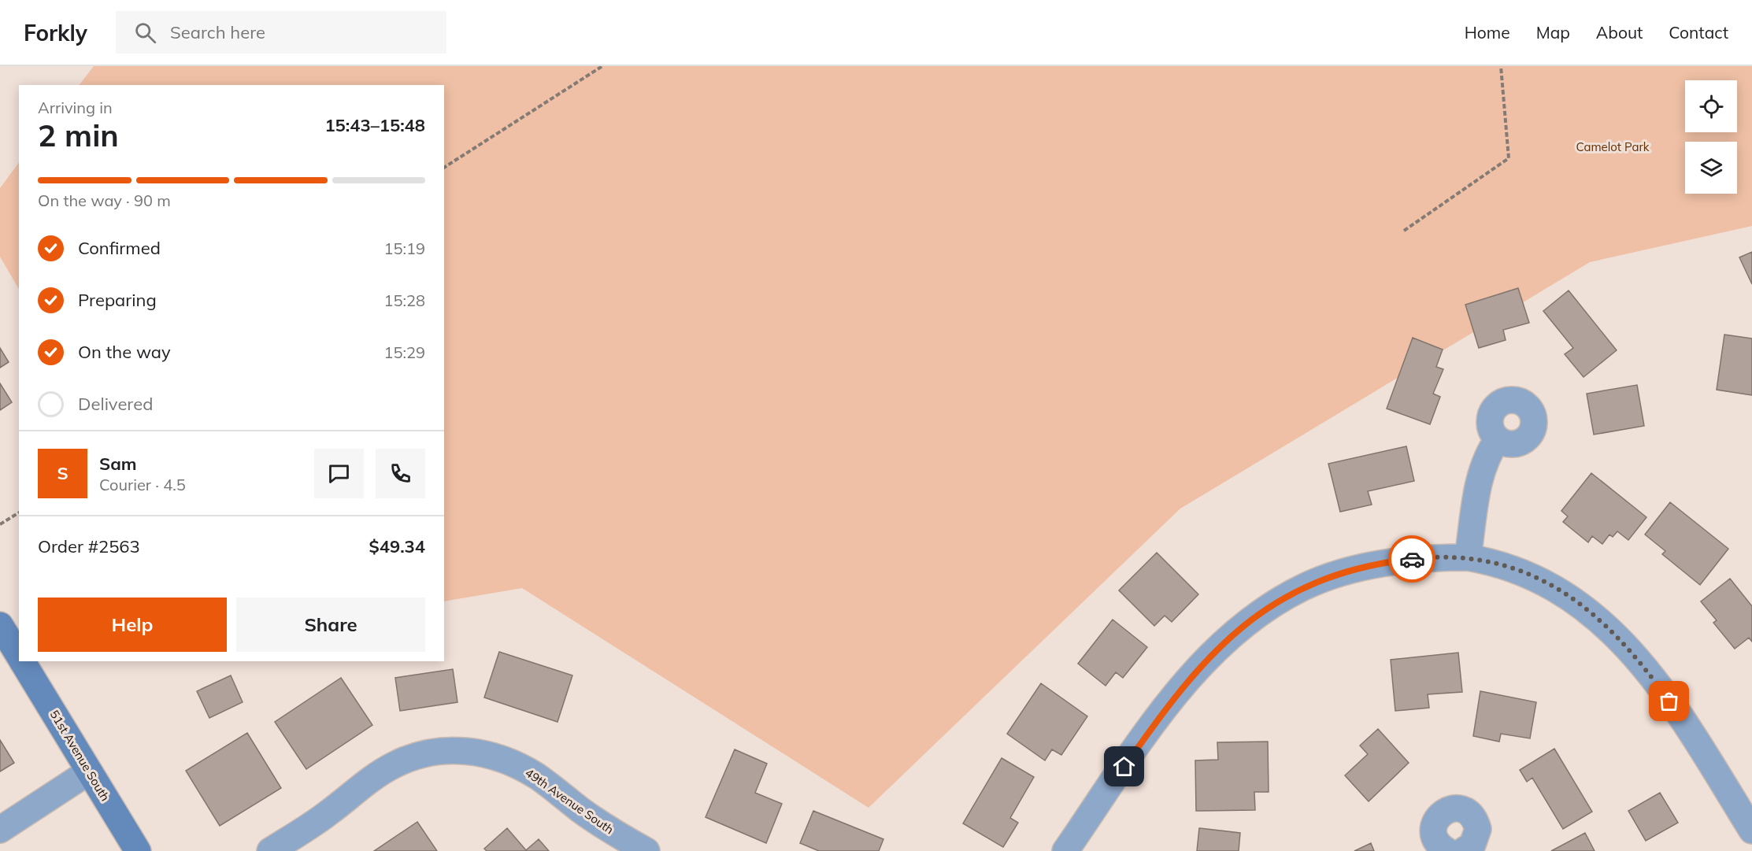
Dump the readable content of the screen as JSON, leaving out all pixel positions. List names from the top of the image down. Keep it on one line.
{"streets":{"main road":["51st Avenue South"],"street":["49th Avenue South"]},"parks":["Camelot Park"],"page":{"header":"Forkly","search":"Search here","nav":["Home","Map","About","Contact"],"heading":["2 min","Arriving in","15:43–15:48"],"panel":["Sam","Courier · 4.5","Order #2563","$49.34"],"bar":"On the way · 90 m","list":[["Confirmed","15:19"],["Preparing","15:28"],["On the way","15:29"],"Delivered"],"round":"S","buttons":["Help","Share"]}}
